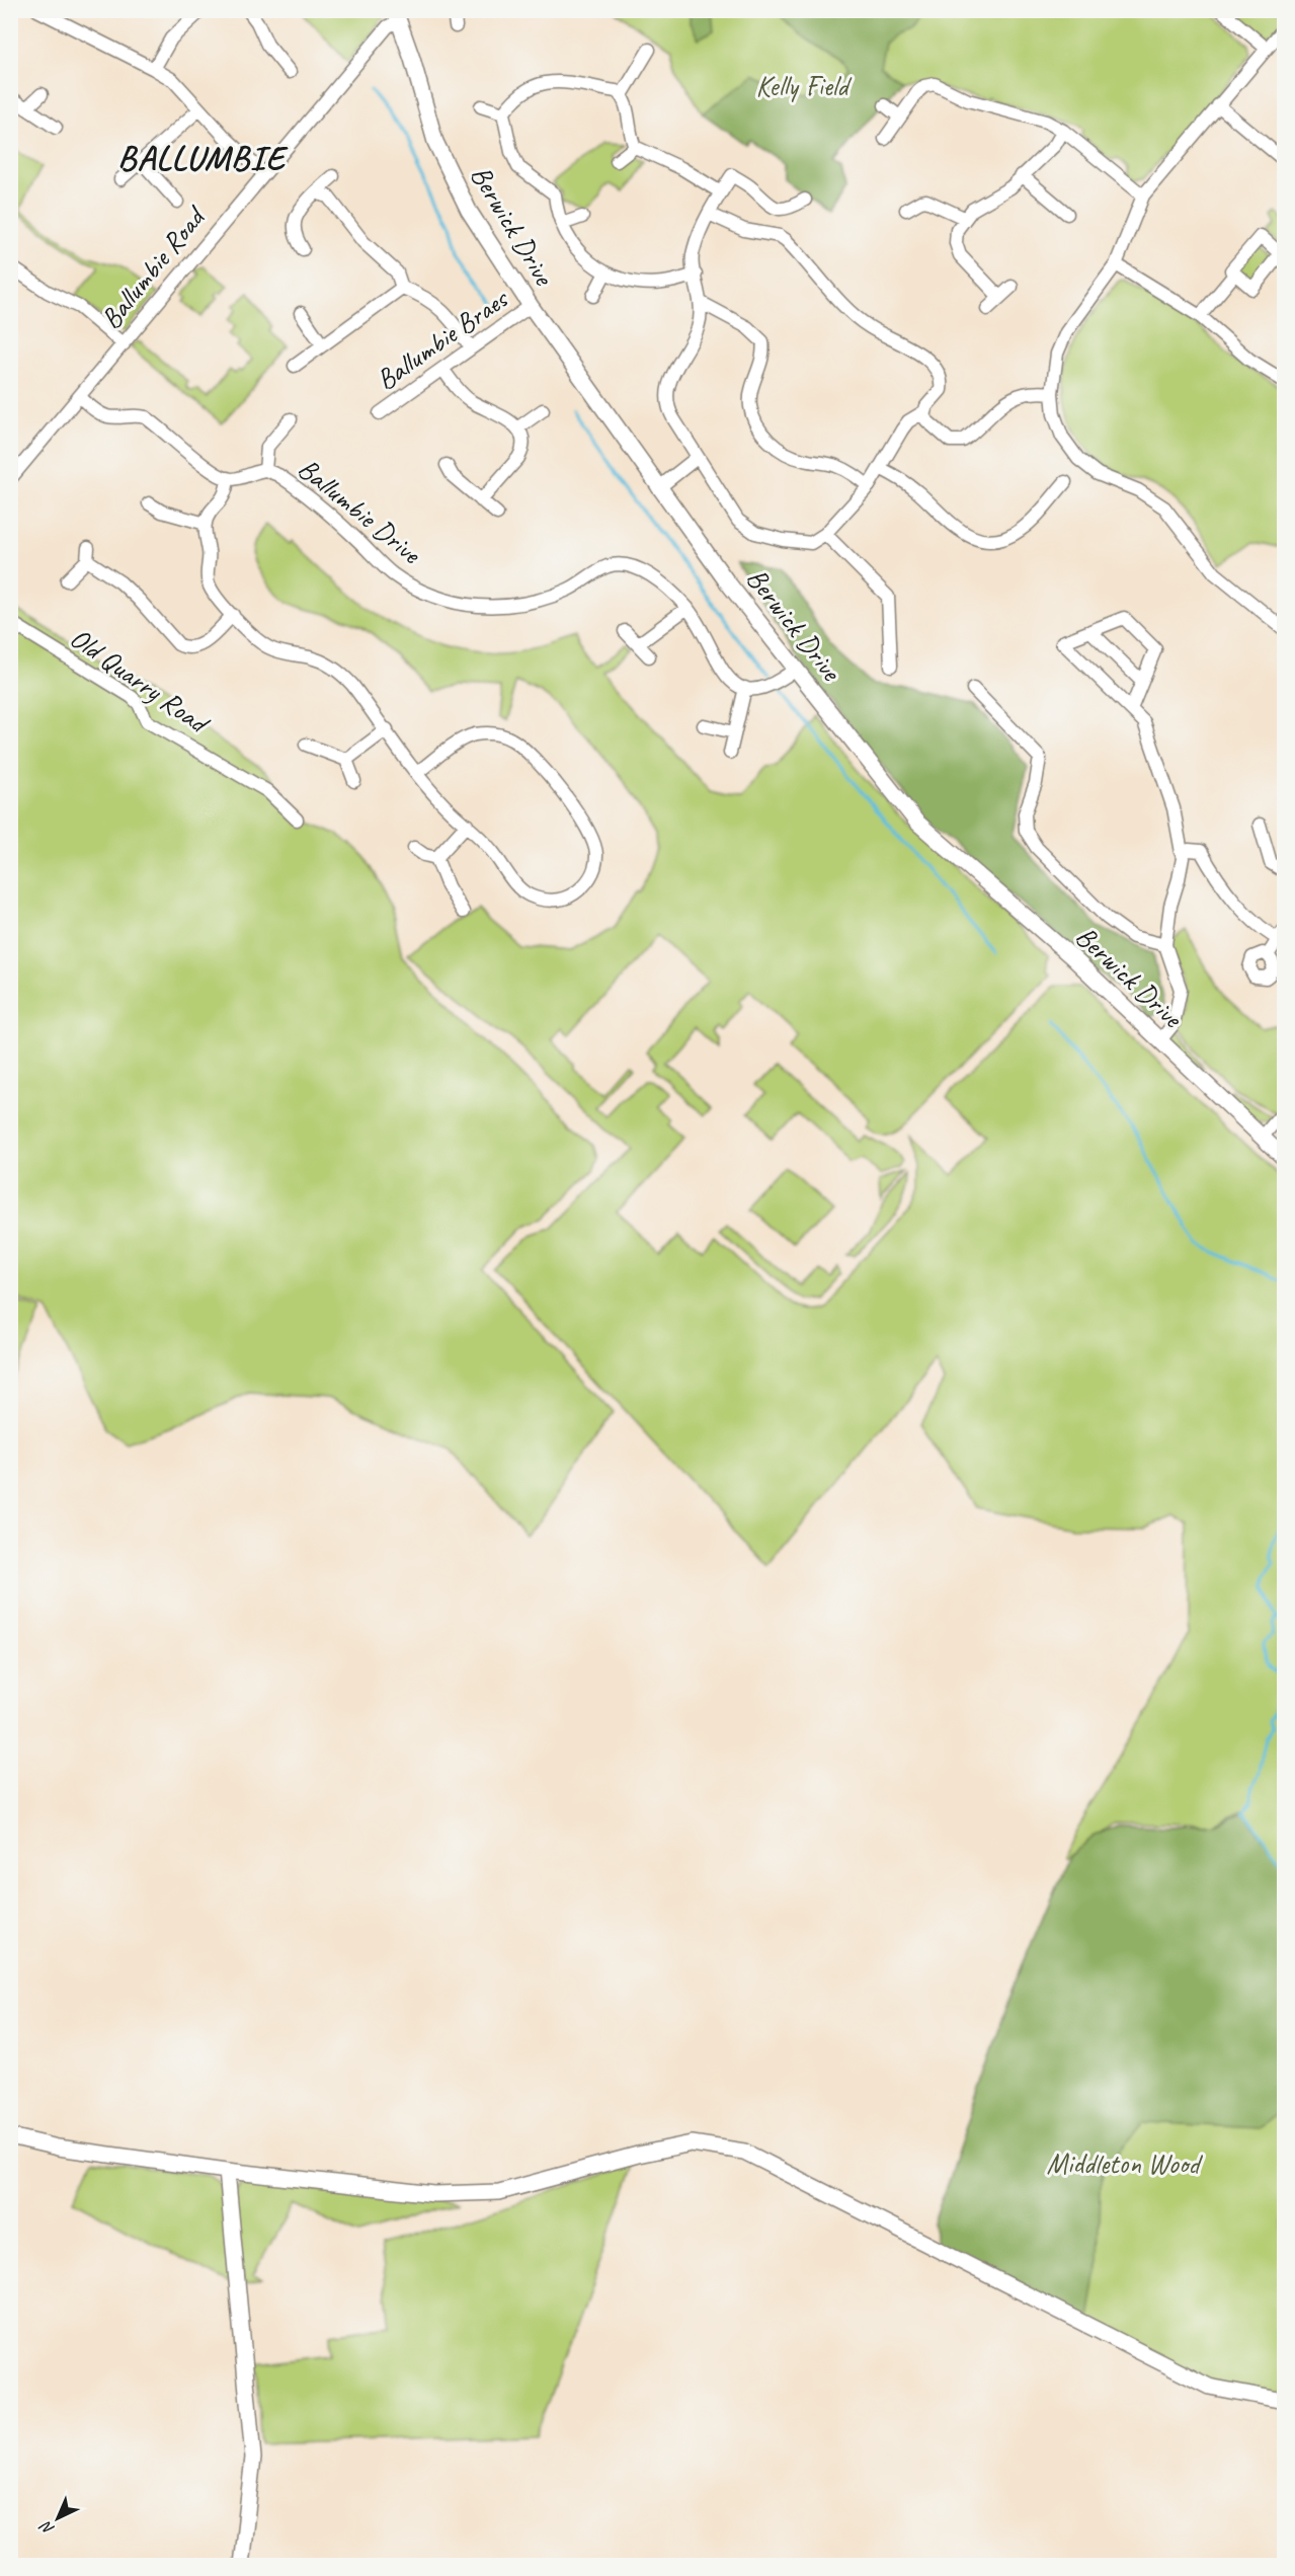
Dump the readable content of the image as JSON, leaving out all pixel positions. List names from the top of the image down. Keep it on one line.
{"streets":{"street":["Berwick Drive","Ballumbie Road","Ballumbie Braes","Ballumbie Drive","Old Quarry Road"]},"crossings":[["Berwick Drive","Ballumbie Road"],["Berwick Drive","Ballumbie Braes"]],"districts":["BALLUMBIE"],"parks":["Kelly Field","Middleton Wood"],"north":"bottom left"}
